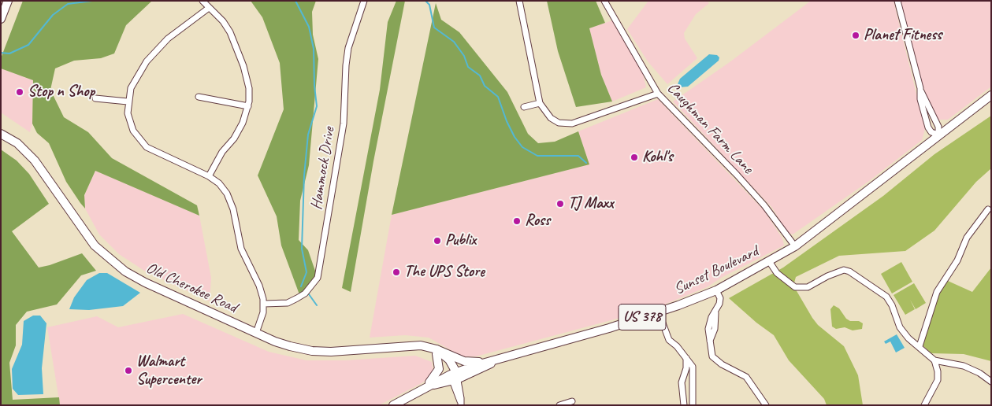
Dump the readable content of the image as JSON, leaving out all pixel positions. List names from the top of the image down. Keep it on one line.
{"streets":{"main road":["Sunset Boulevard","Old Cherokee Road","US 378"],"street":["Caughman Farm Lane","Hammock Drive"]},"crossings":[["Caughman Farm Lane","Sunset Boulevard"],["Sunset Boulevard","Old Cherokee Road"]],"places":["Planet Fitness","Stop n Shop","Kohl's","TJ Maxx","Ross","Publix","The UPS Store","Walmart Supercenter"]}
